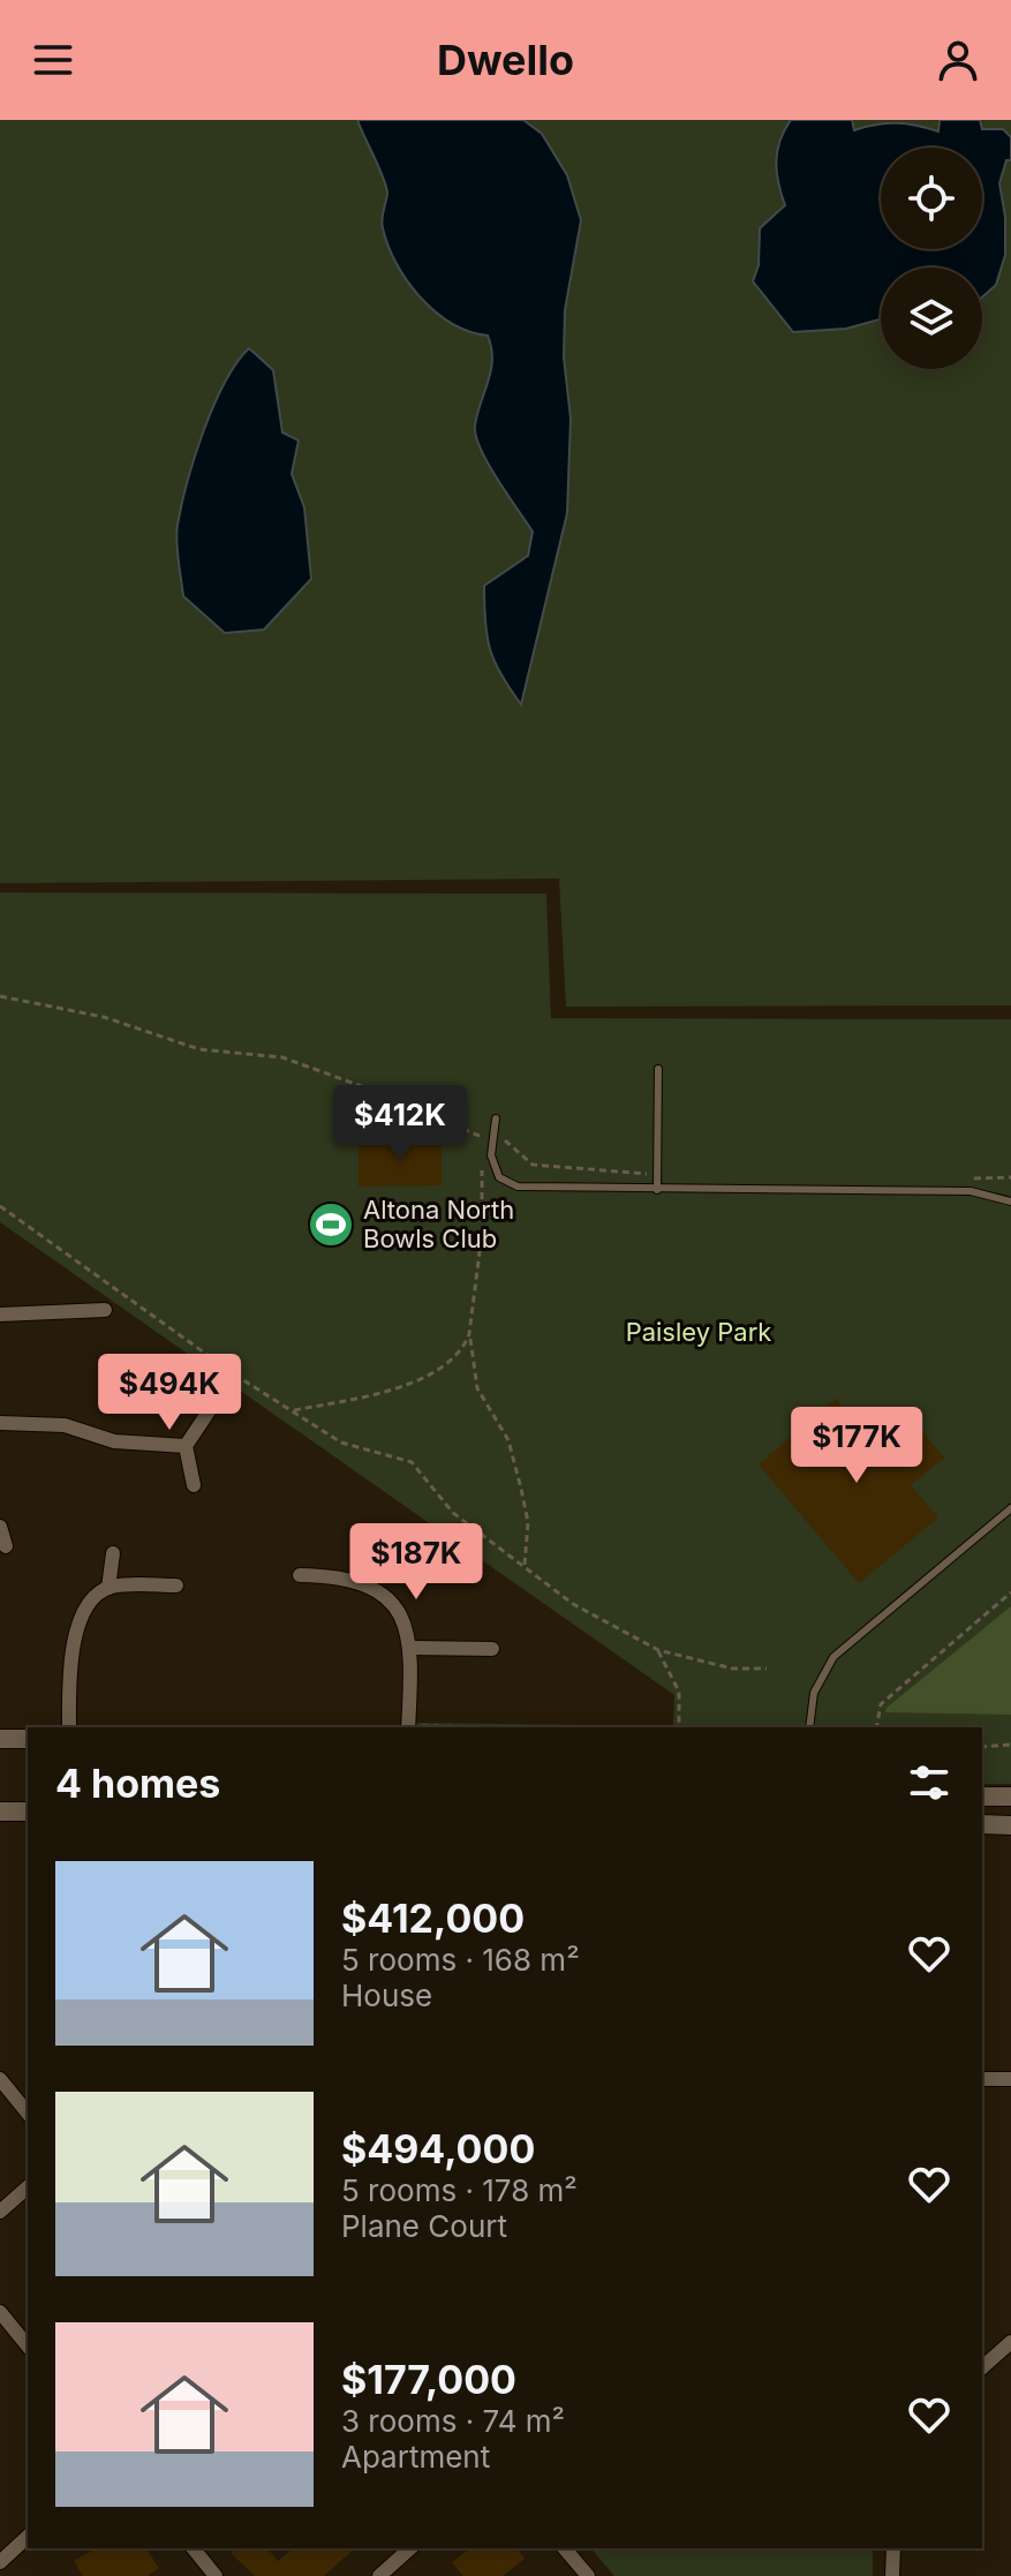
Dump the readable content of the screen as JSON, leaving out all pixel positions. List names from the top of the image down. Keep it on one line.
{"parks":["Paisley Park"],"places":{"sports":["Altona North Bowls Club"]},"page":{"header":"Dwello","price":["$412K","$494K","$177K","$187K"],"heading":"4 homes","list":[{"name":"$412,000","note":"5 rooms · 168 m² · House"},{"name":"$494,000","note":"5 rooms · 178 m² · Plane Court"},{"name":"$177,000","note":"3 rooms · 74 m² · Apartment"}]}}
